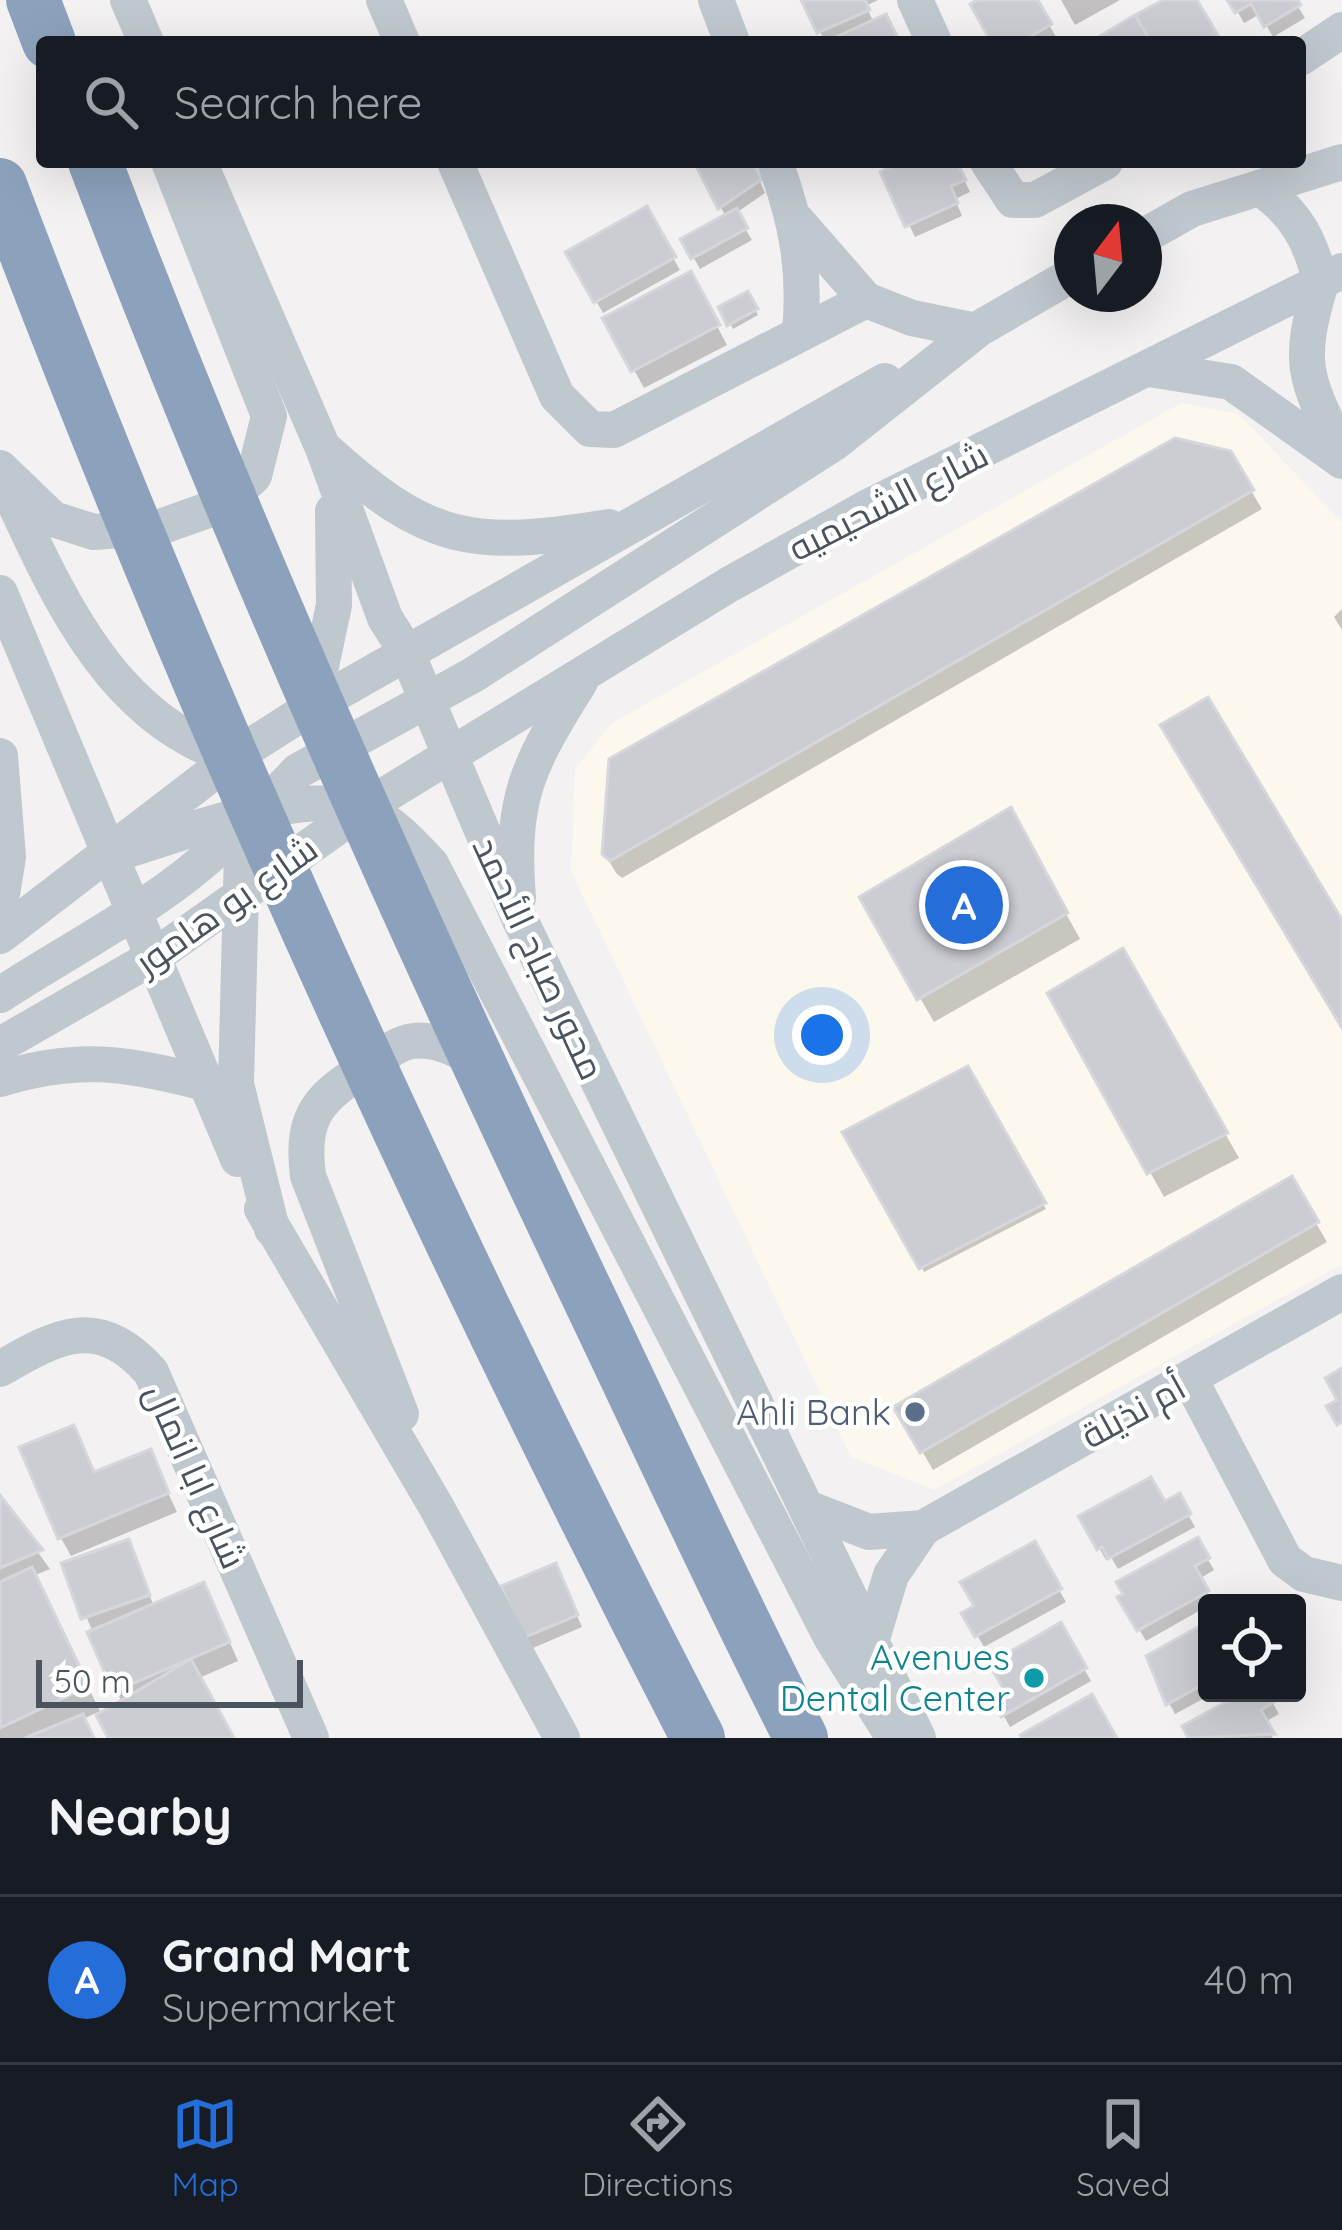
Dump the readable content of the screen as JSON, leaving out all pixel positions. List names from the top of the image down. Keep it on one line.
{"streets":{"street":["شارع الشحيميه","شارع بو هامور","محور صباح الأحمد","أم نذيلة","شارع ابا انمال"]},"crossings":[["شارع الشحيميه","شارع بو هامور"],["شارع الشحيميه","محور صباح الأحمد"],["شارع بو هامور","محور صباح الأحمد"],["محور صباح الأحمد","أم نذيلة"]],"places":["Ahli Bank","Avenues Dental Center"],"scale_bar":"50 m","north":"top","page":{"search":"Search here","pins":"A","scale":"50 m","heading":"Nearby","list":[{"mark":"A","name":"Grand Mart","note":"Supermarket","value":"40 m"}],"nav":["Map","Directions","Saved"]}}
